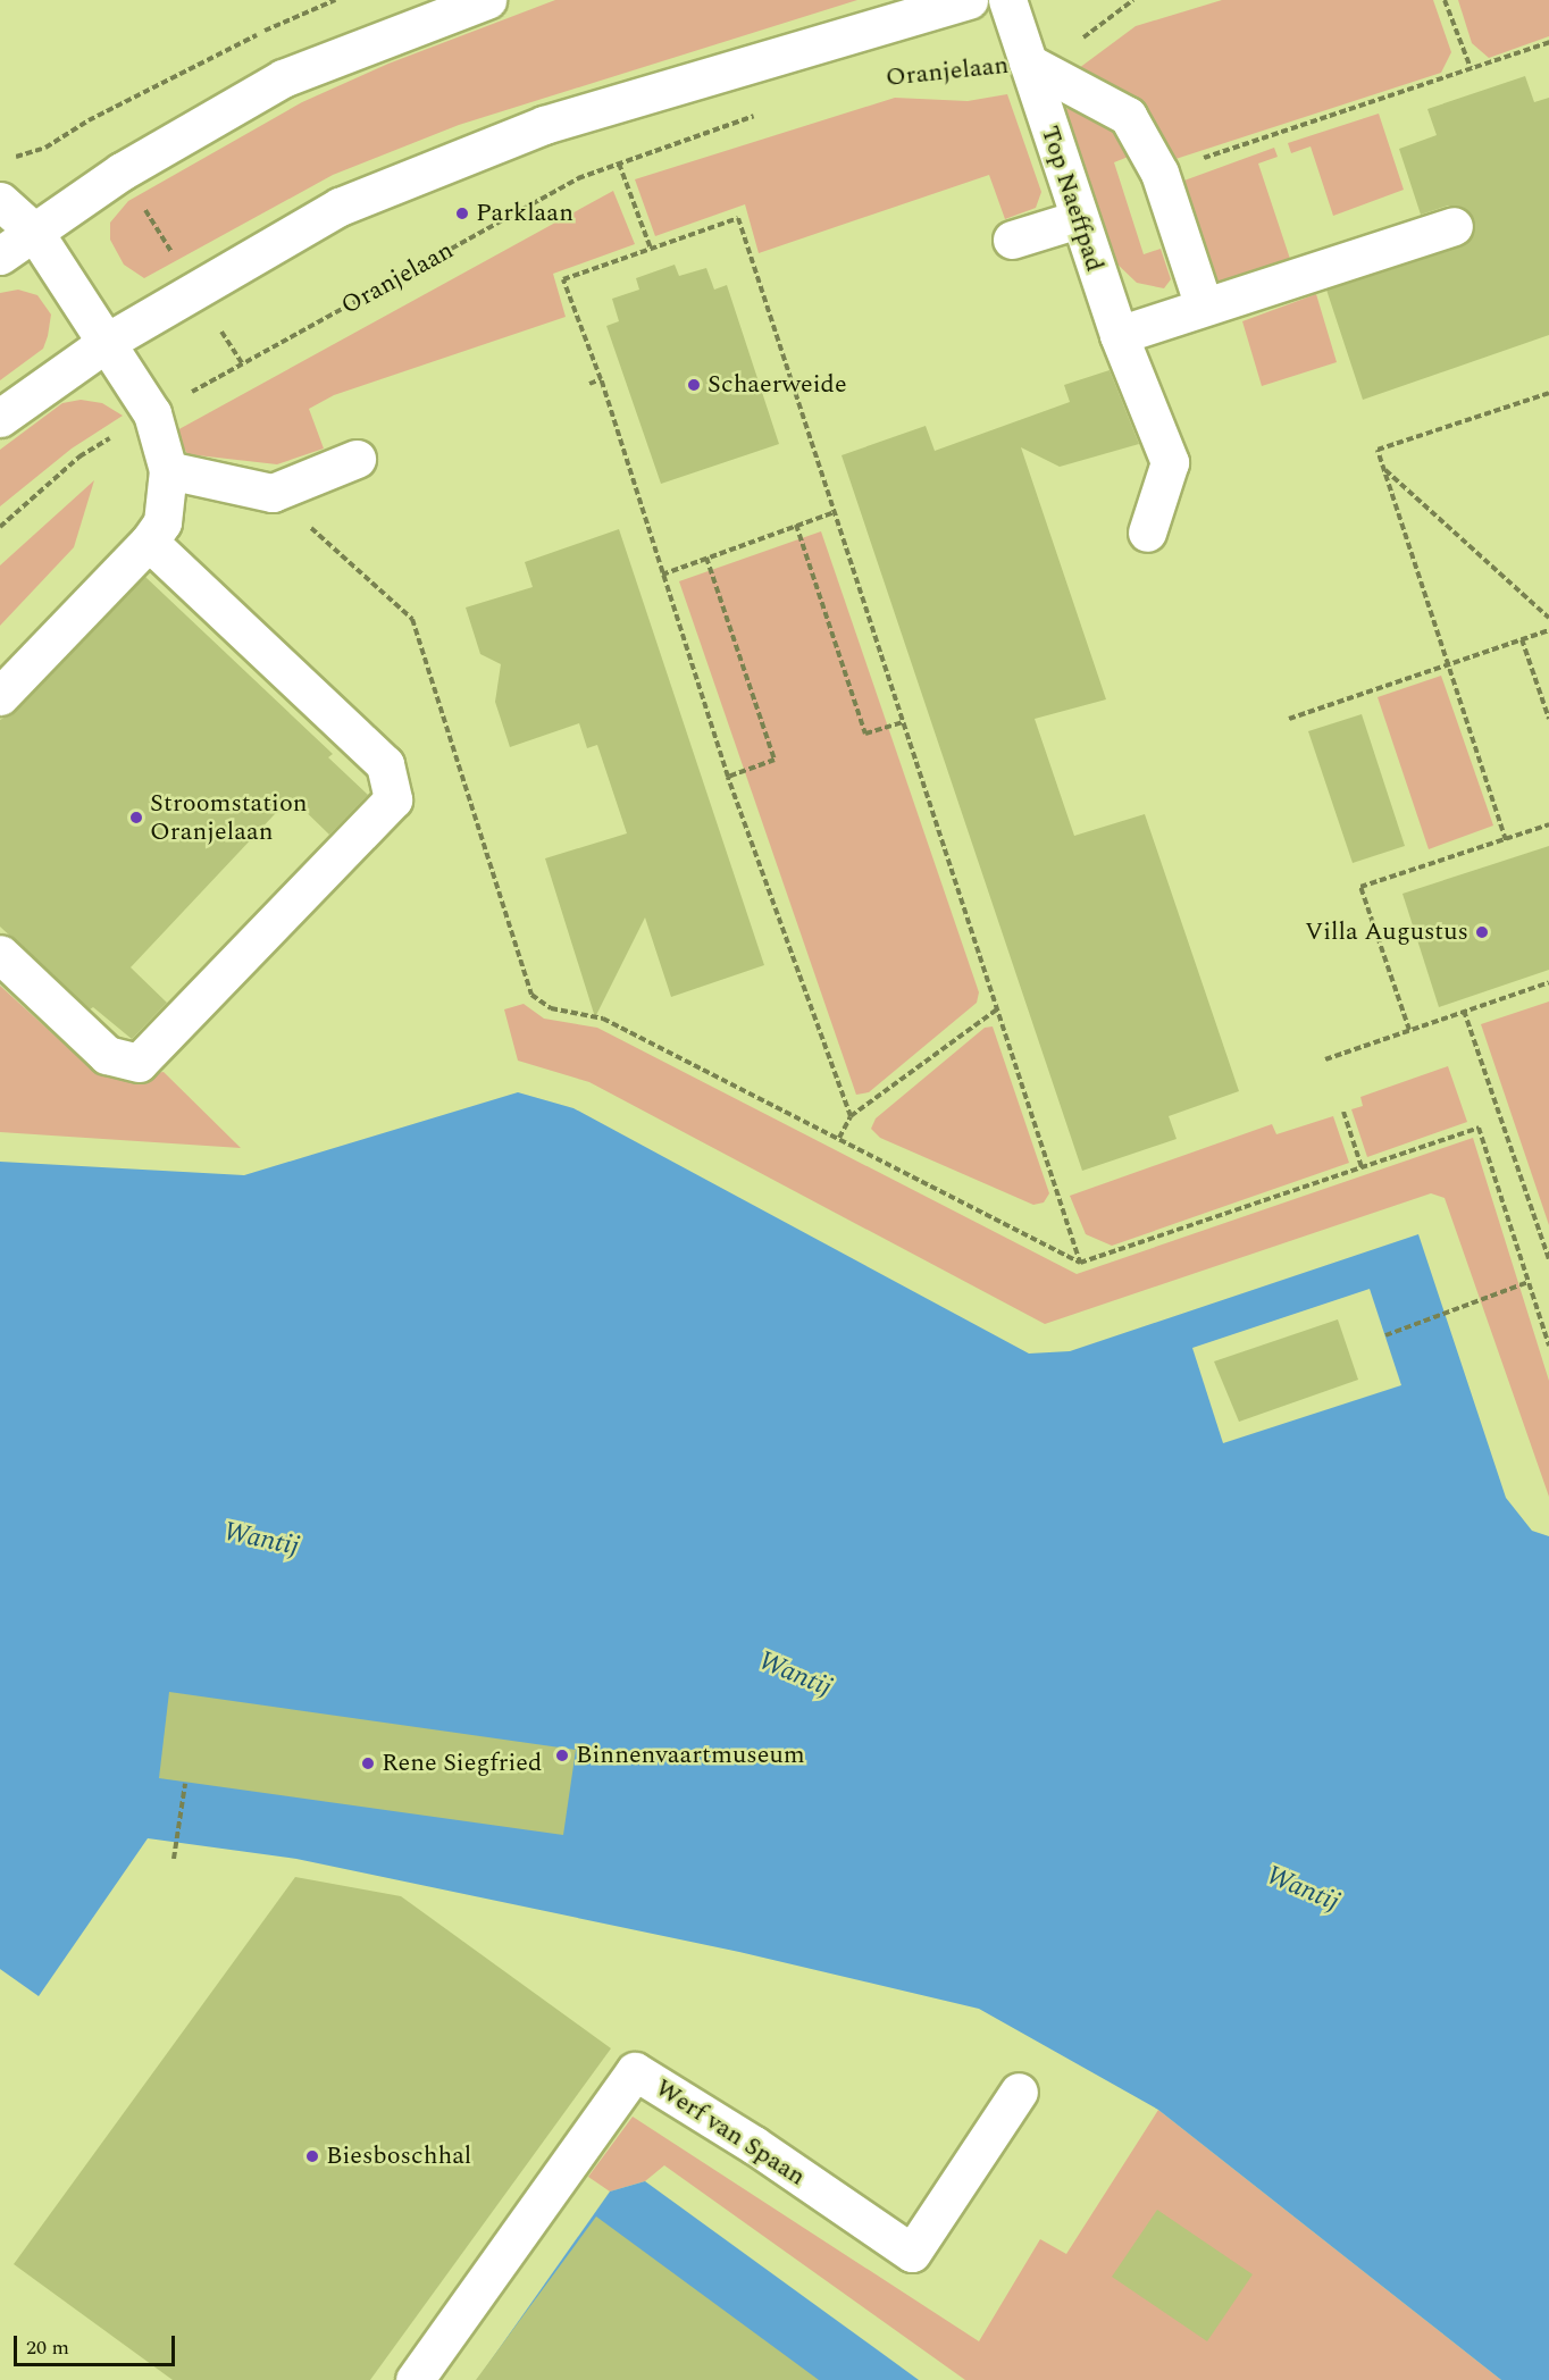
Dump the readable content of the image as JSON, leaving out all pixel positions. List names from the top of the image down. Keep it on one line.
{"streets":{"main road":["Oranjelaan","Top Naeffpad","Werf van Spaan"]},"crossings":[["Oranjelaan","Top Naeffpad"]],"water":["Wantij"],"places":["Parklaan","Schaerweide","Stroomstation Oranjelaan","Villa Augustus","Binnenvaartmuseum","Rene Siegfried","Biesboschhal"],"scale_bar":"20 m"}
